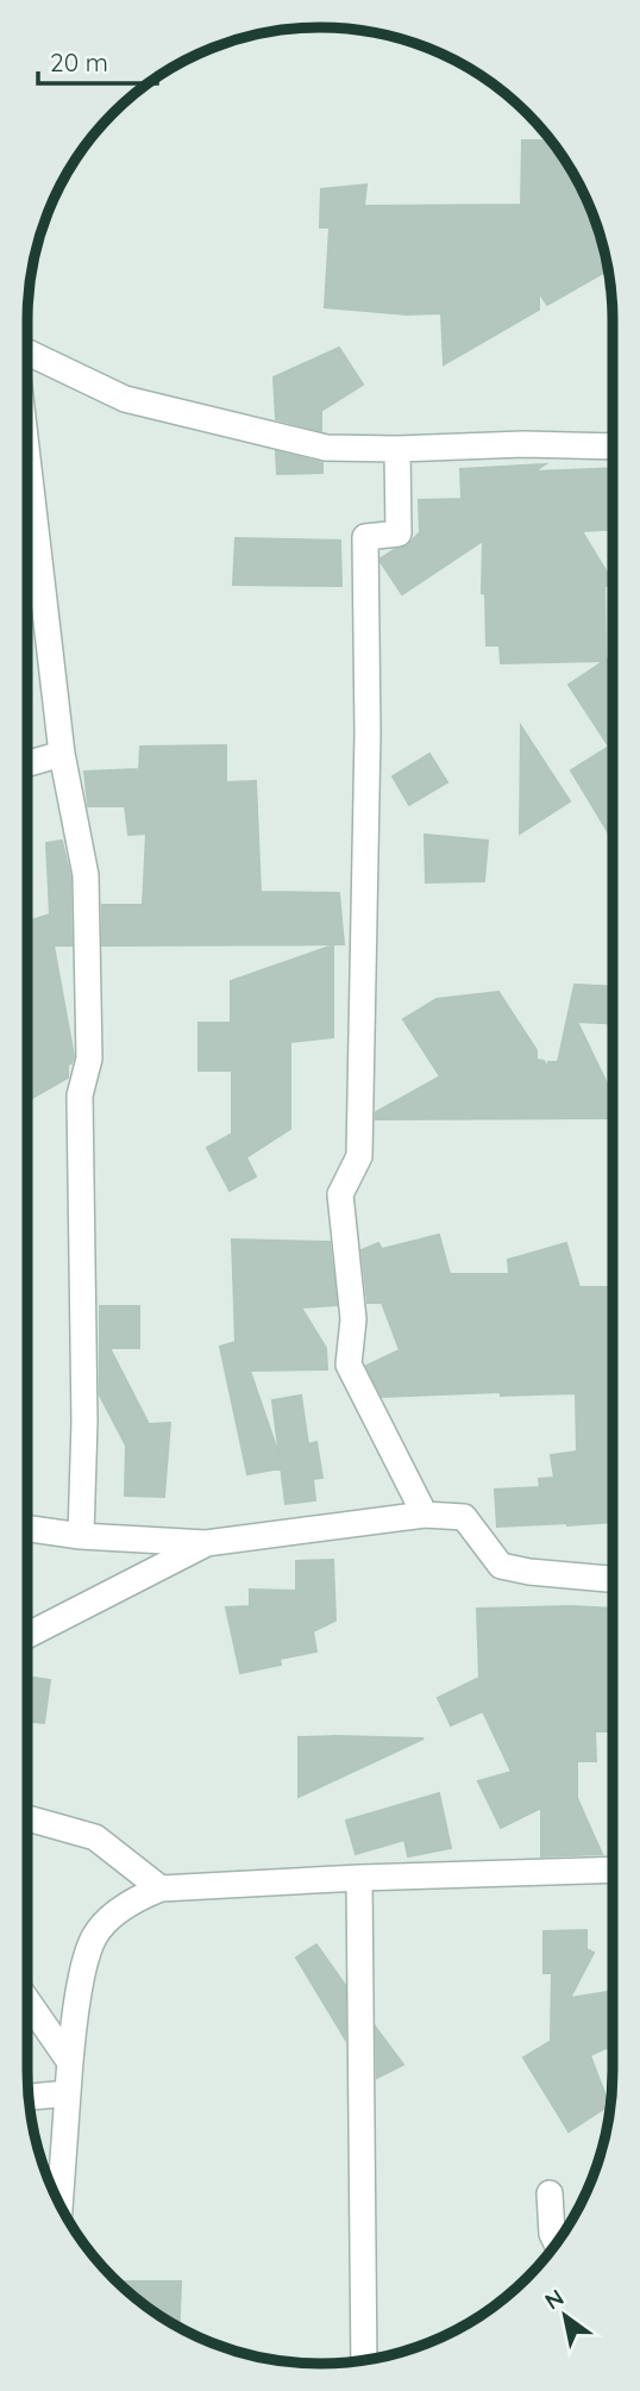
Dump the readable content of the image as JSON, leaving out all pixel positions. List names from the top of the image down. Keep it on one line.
{"scale_bar":"20 m","north":"top left"}
